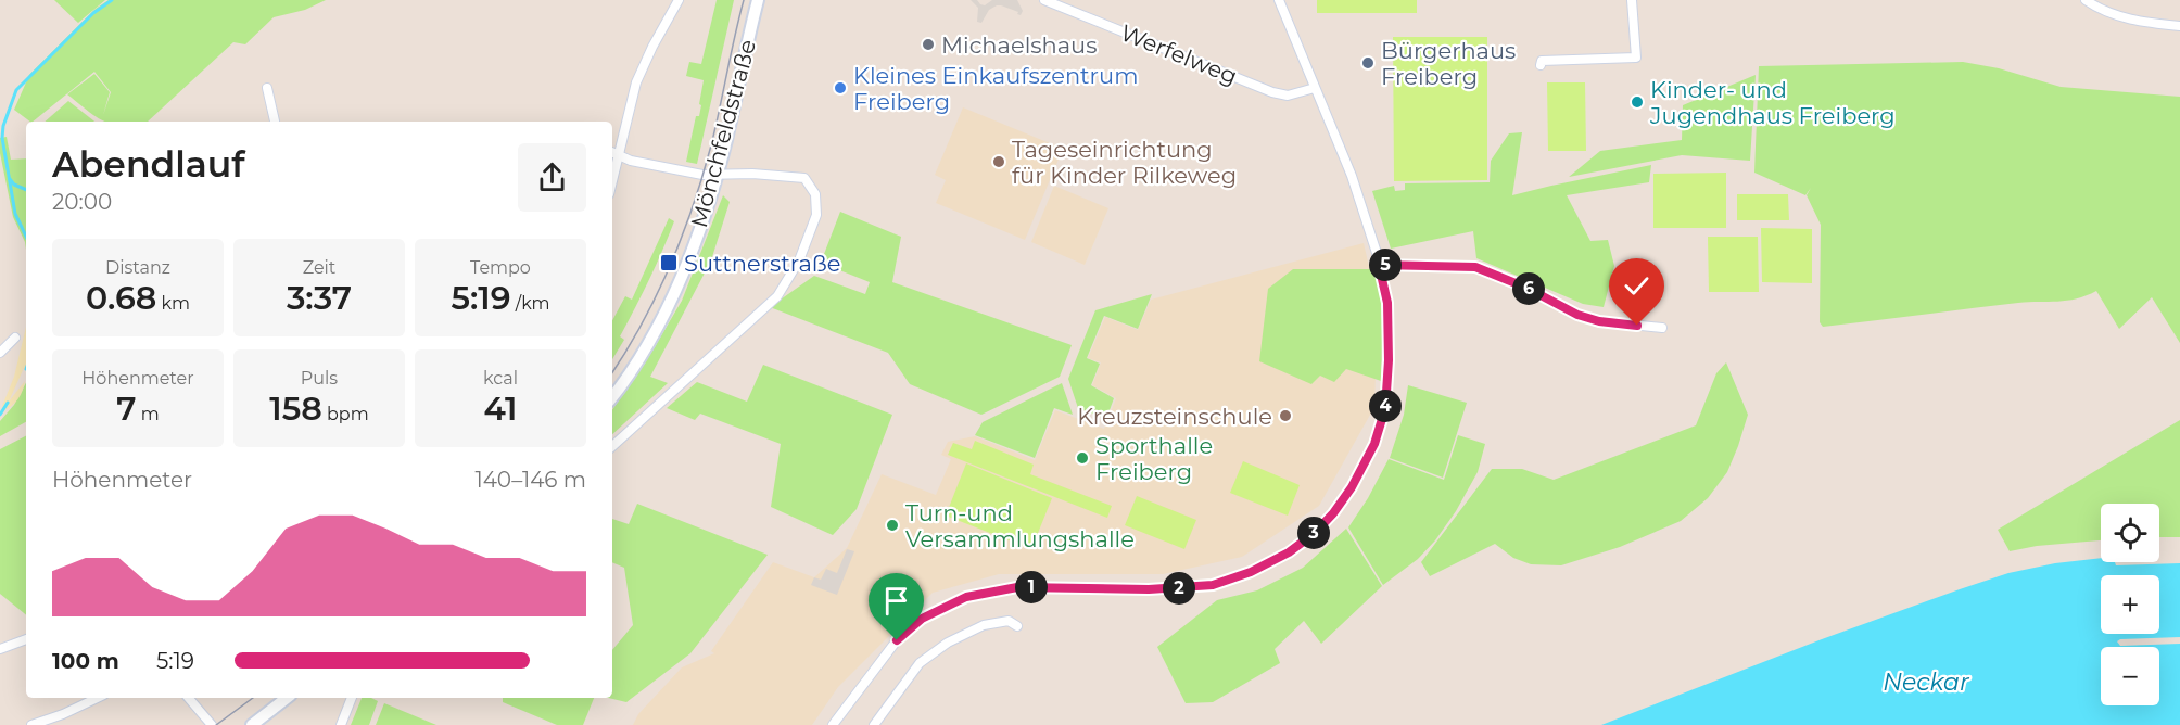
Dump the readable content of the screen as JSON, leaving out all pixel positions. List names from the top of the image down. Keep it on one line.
{"streets":{"main road":["Mönchfeldstraße"],"street":["Werfelweg"]},"water":["Neckar"],"places":{"other":["Michaelshaus","Bürgerhaus Freiberg","Kleines Einkaufszentrum Freiberg","Kinder- und Jugendhaus Freiberg","Tageseinrichtung für Kinder Rilkeweg","Kreuzsteinschule","Sporthalle Freiberg","Turn-und Versammlungshalle"],"transit":["Suttnerstraße"]},"page":{"heading":["Abendlauf","20:00"],"stats":[["Distanz","0.68 km"],["Zeit","3:37"],["Tempo","5:19 /km"],["Höhenmeter","7 m"],["Puls","158 bpm"],["kcal","41"]],"pins":["5","6","4","3","1","2"],"chart":["Höhenmeter","140–146 m"],"map_buttons":["+","−"],"list":[{"name":"100 m","note":"5:19"}]}}
